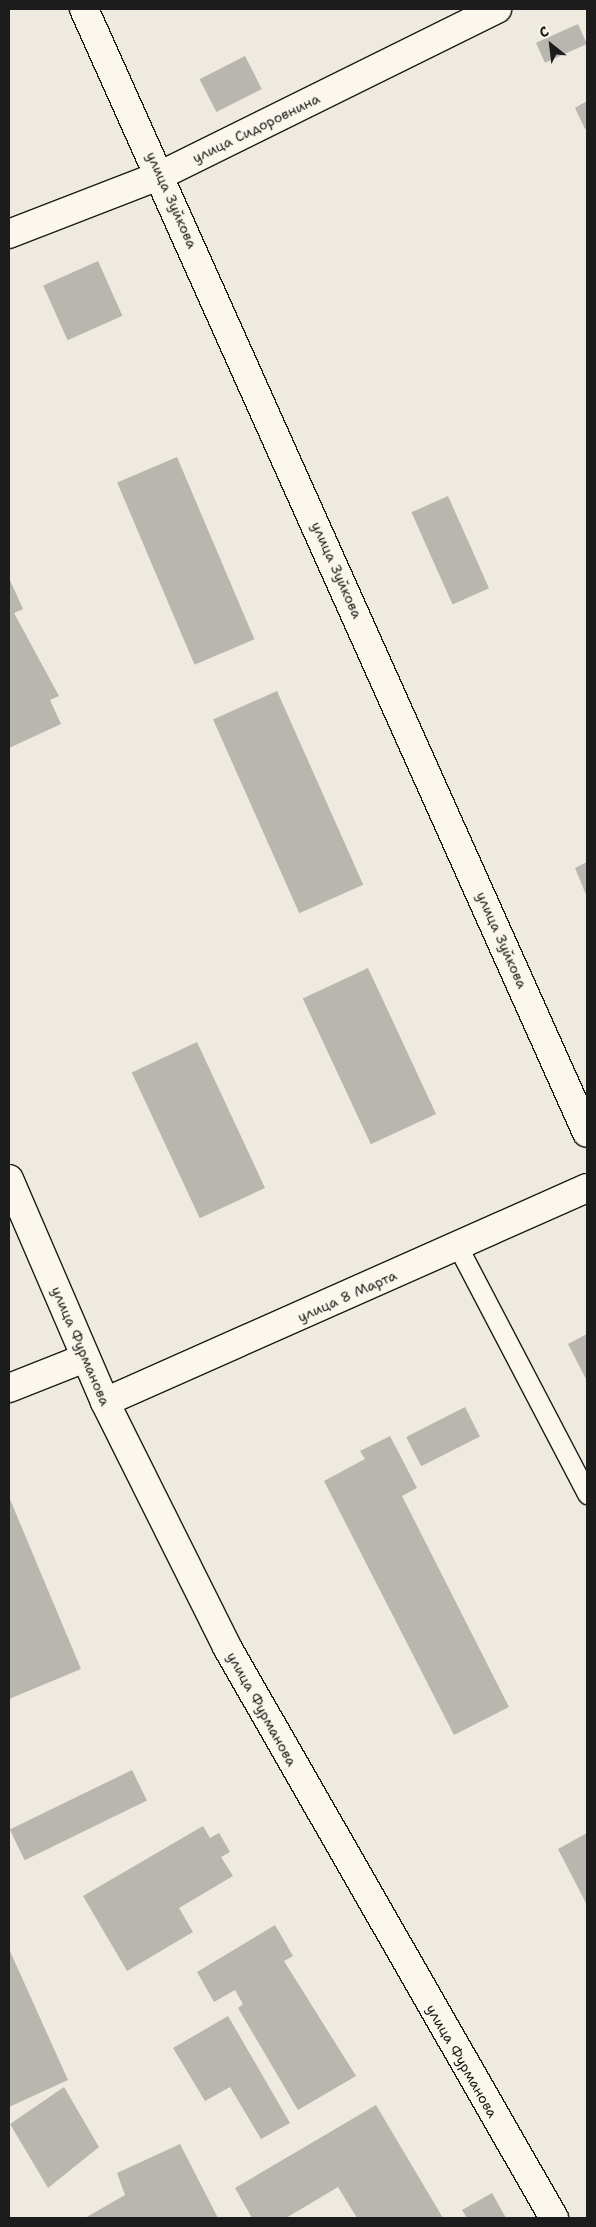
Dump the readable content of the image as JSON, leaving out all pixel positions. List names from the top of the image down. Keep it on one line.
{"streets":{"street":["улица Сидоровнина","улица Зуйкова","улица 8 Марта","улица Фурманова"]},"crossings":[["улица Сидоровнина","улица Зуйкова"],["улица 8 Марта","улица Фурманова"]],"north":"top left"}
